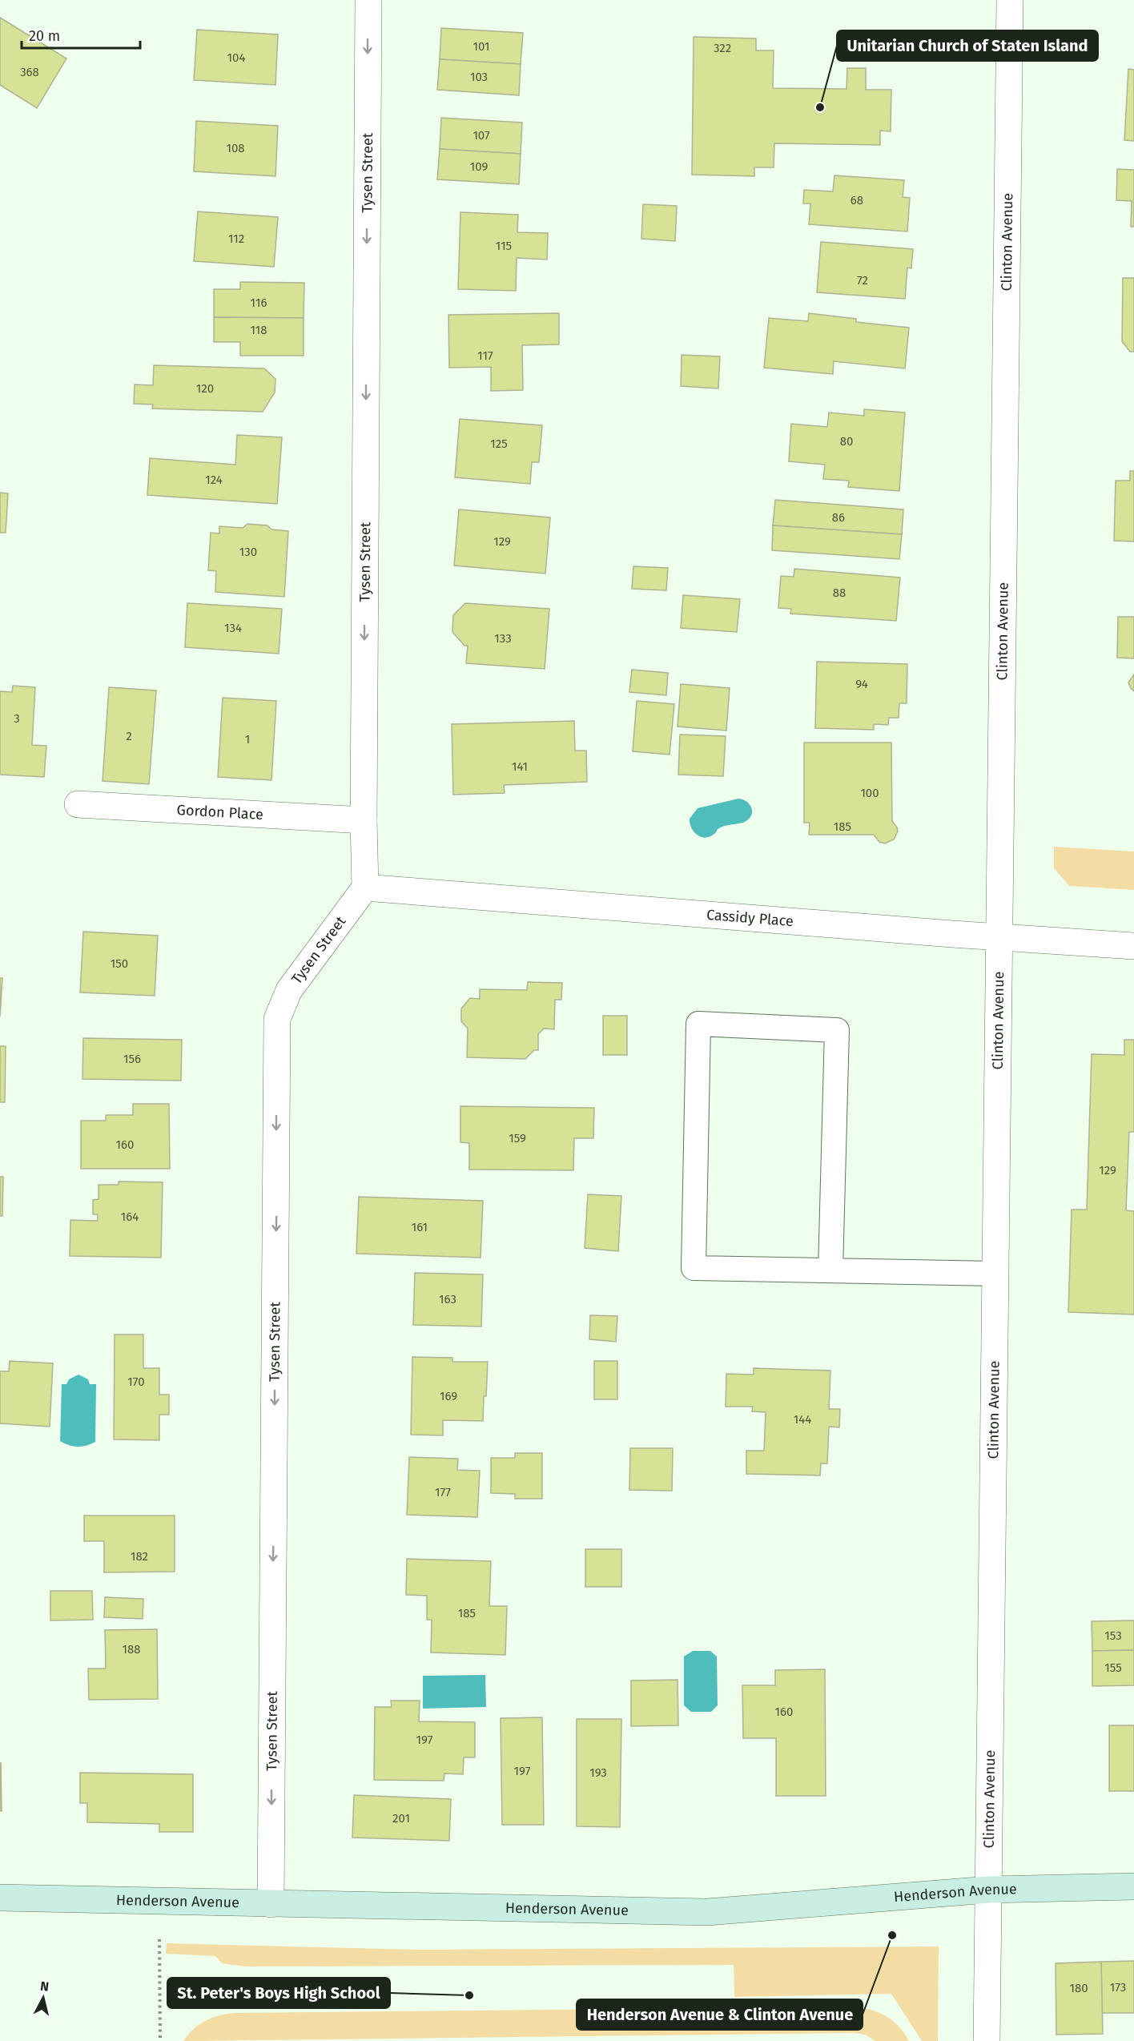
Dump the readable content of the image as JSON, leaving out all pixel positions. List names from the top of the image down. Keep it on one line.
{"streets":{"street":["Tysen Street","Clinton Avenue","Gordon Place","Cassidy Place","Henderson Avenue"]},"crossings":[["Tysen Street","Gordon Place"],["Tysen Street","Cassidy Place"],["Tysen Street","Henderson Avenue"],["Clinton Avenue","Cassidy Place"],["Clinton Avenue","Henderson Avenue"]],"one_way":["Tysen Street"],"places":["Unitarian Church of Staten Island","Henderson Avenue & Clinton Avenue","St. Peter's Boys High School"],"house_numbers":["101","322","104","368","103","107","108","109","68","112","115","72","116","118","117","120","80","125","124","86","129","130","88","134","133","94","3","2","1","141","100","185","150","156","159","160","129","164","161","163","170","169","144","177","182","185","153","188","155","160","197","197","193","201","173","180"],"scale_bar":"20 m","north":"top"}
